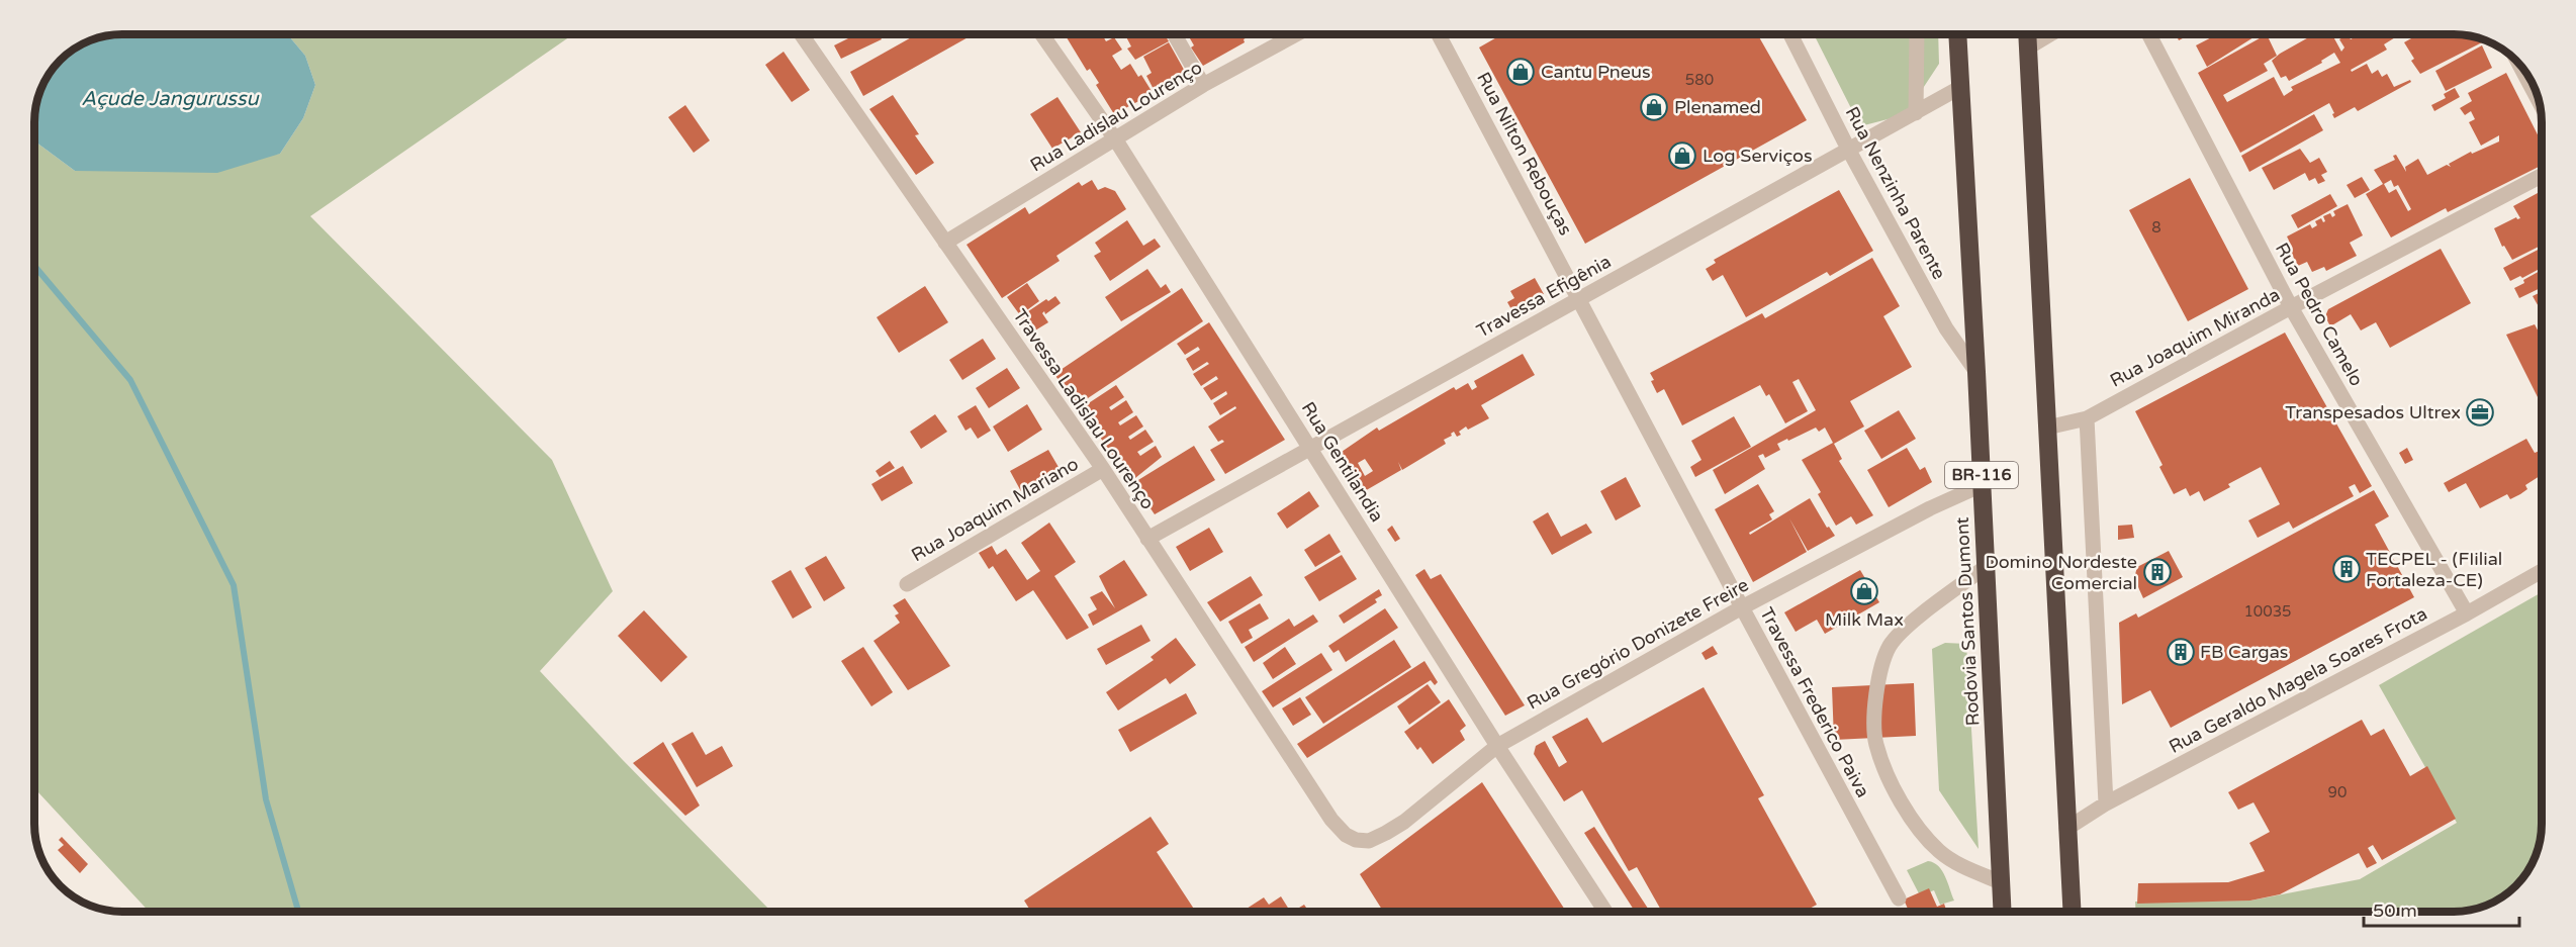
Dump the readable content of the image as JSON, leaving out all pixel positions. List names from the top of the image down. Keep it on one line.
{"streets":{"highway":["BR-116","Rodovia Santos Dumont"],"street":["Rua Ladislau Lourenço","Rua Nilton Rebouças","Rua Nenzinha Parente","Travessa Efigênia","Rua Pedro Camelo","Rua Joaquim Miranda","Travessa Ladislau Lourenço","Rua Gentilandia","Rua Joaquim Mariano","Rua Gregório Donizete Freire","Rua Geraldo Magela Soares Frota","Travessa Frederico Paiva"]},"crossings":[["Rua Ladislau Lourenço","Travessa Ladislau Lourenço"],["Rua Ladislau Lourenço","Rua Gentilandia"],["Rua Nilton Rebouças","Travessa Efigênia"],["Rua Nilton Rebouças","Travessa Frederico Paiva"],["Rua Nenzinha Parente","Travessa Efigênia"],["Rua Nenzinha Parente","Rodovia Santos Dumont"],["Travessa Efigênia","Travessa Ladislau Lourenço"],["Travessa Efigênia","Rua Gentilandia"],["Travessa Efigênia","Rodovia Santos Dumont"],["Travessa Efigênia","Travessa Frederico Paiva"],["Rua Pedro Camelo","Rua Joaquim Miranda"],["Rua Pedro Camelo","Rua Geraldo Magela Soares Frota"],["Travessa Ladislau Lourenço","Rua Joaquim Mariano"],["Travessa Ladislau Lourenço","Rua Gregório Donizete Freire"],["Rua Gentilandia","Rua Gregório Donizete Freire"],["Rodovia Santos Dumont","Rua Gregório Donizete Freire"],["Rua Gregório Donizete Freire","Travessa Frederico Paiva"]],"water":["Açude Jangurussu"],"places":{"shop":["Cantu Pneus","Plenamed","Log Serviços","Milk Max"],"office":["Transpesados Ultrex"],"building":["TECPEL - (FIilial Fortaleza-CE)","Domino Nordeste Comercial","FB Cargas"]},"house_numbers":["580","8","10035","90"],"scale_bar":"50 m"}
